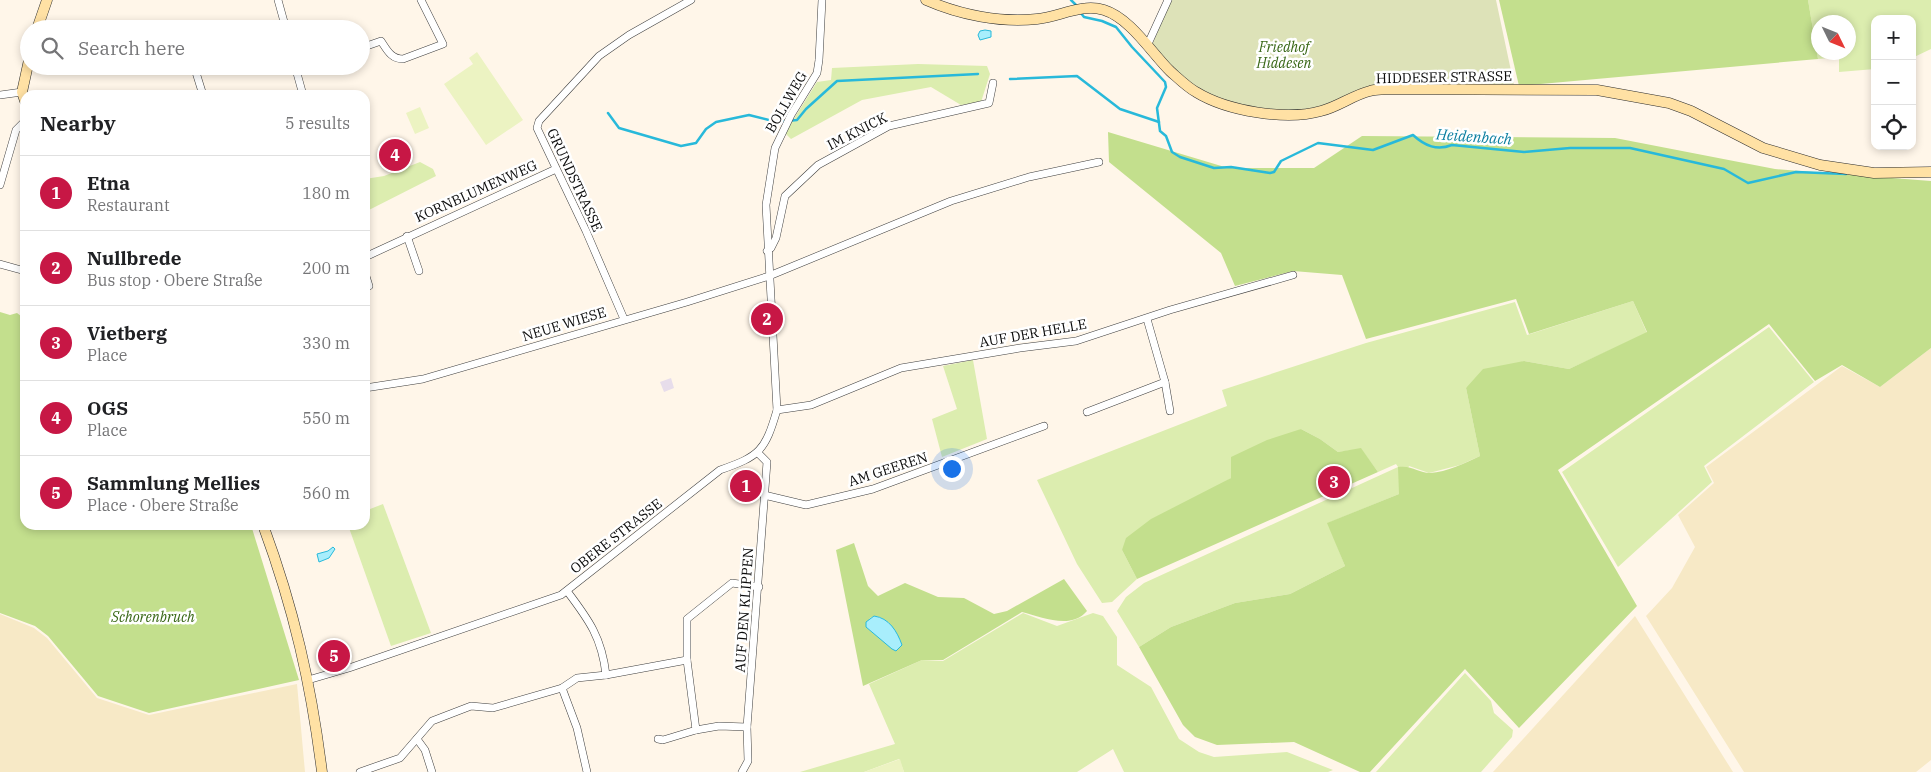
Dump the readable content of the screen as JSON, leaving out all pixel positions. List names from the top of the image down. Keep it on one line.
{"streets":{"main road":["HIDDESER STRASSE"],"street":["BOLLWEG","IM KNICK","GRUNDSTRASSE","KORNBLUMENWEG","NEUE WIESE","AUF DER HELLE","AM GEEREN","OBERE STRASSE","AUF DEN KLIPPEN"]},"crossings":[["BOLLWEG","IM KNICK"],["BOLLWEG","NEUE WIESE"],["GRUNDSTRASSE","KORNBLUMENWEG"],["GRUNDSTRASSE","NEUE WIESE"],["AM GEEREN","AUF DEN KLIPPEN"],["OBERE STRASSE","AUF DEN KLIPPEN"]],"water":["Heidenbach"],"parks":["Friedhof Hiddesen","Schorenbruch"],"north":"bottom right","page":{"map_buttons":["+","−"],"search":"Search here","heading":["Nearby","5 results"],"pins":["4","2","3","1","5"],"list":[{"mark":"1","name":"Etna","note":"Restaurant","value":"180 m"},{"mark":"2","name":"Nullbrede","note":"Bus stop · Obere Straße","value":"200 m"},{"mark":"3","name":"Vietberg","note":"Place","value":"330 m"},{"mark":"4","name":"OGS","note":"Place","value":"550 m"},{"mark":"5","name":"Sammlung Mellies","note":"Place · Obere Straße","value":"560 m"}]}}
